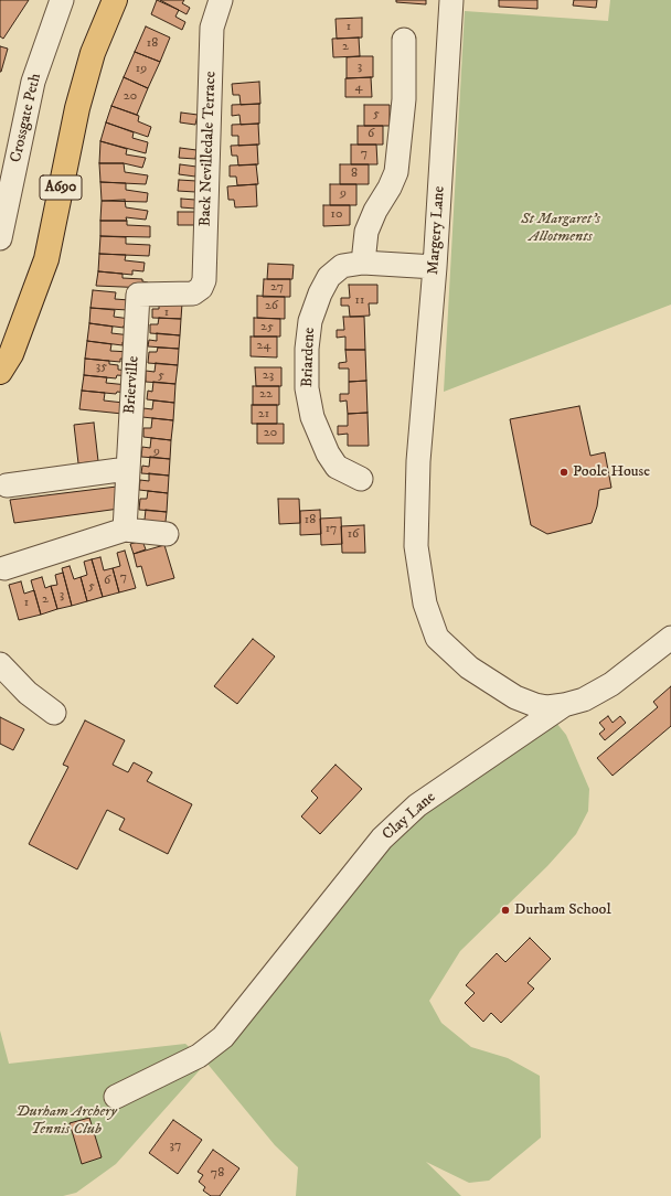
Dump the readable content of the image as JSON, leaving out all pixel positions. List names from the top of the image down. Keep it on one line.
{"streets":{"highway":["A690"],"street":["Crossgate Peth","Back Nevilledale Terrace","Margery Lane","Briardene","Brierville","Clay Lane"]},"crossings":[["Back Nevilledale Terrace","Brierville"],["Margery Lane","Briardene"],["Margery Lane","Clay Lane"]],"parks":["St Margaret's Allotments","Durham Archery Tennis Club"],"places":["Poole House","Durham School"],"house_numbers":["1","18","2","3","19","4","20","5","6","7","8","9","10","27","11","26","1","25","24","35","5","23","22","21","20","9","18","17","16","7","6","5","3","2","1","37","78"]}
